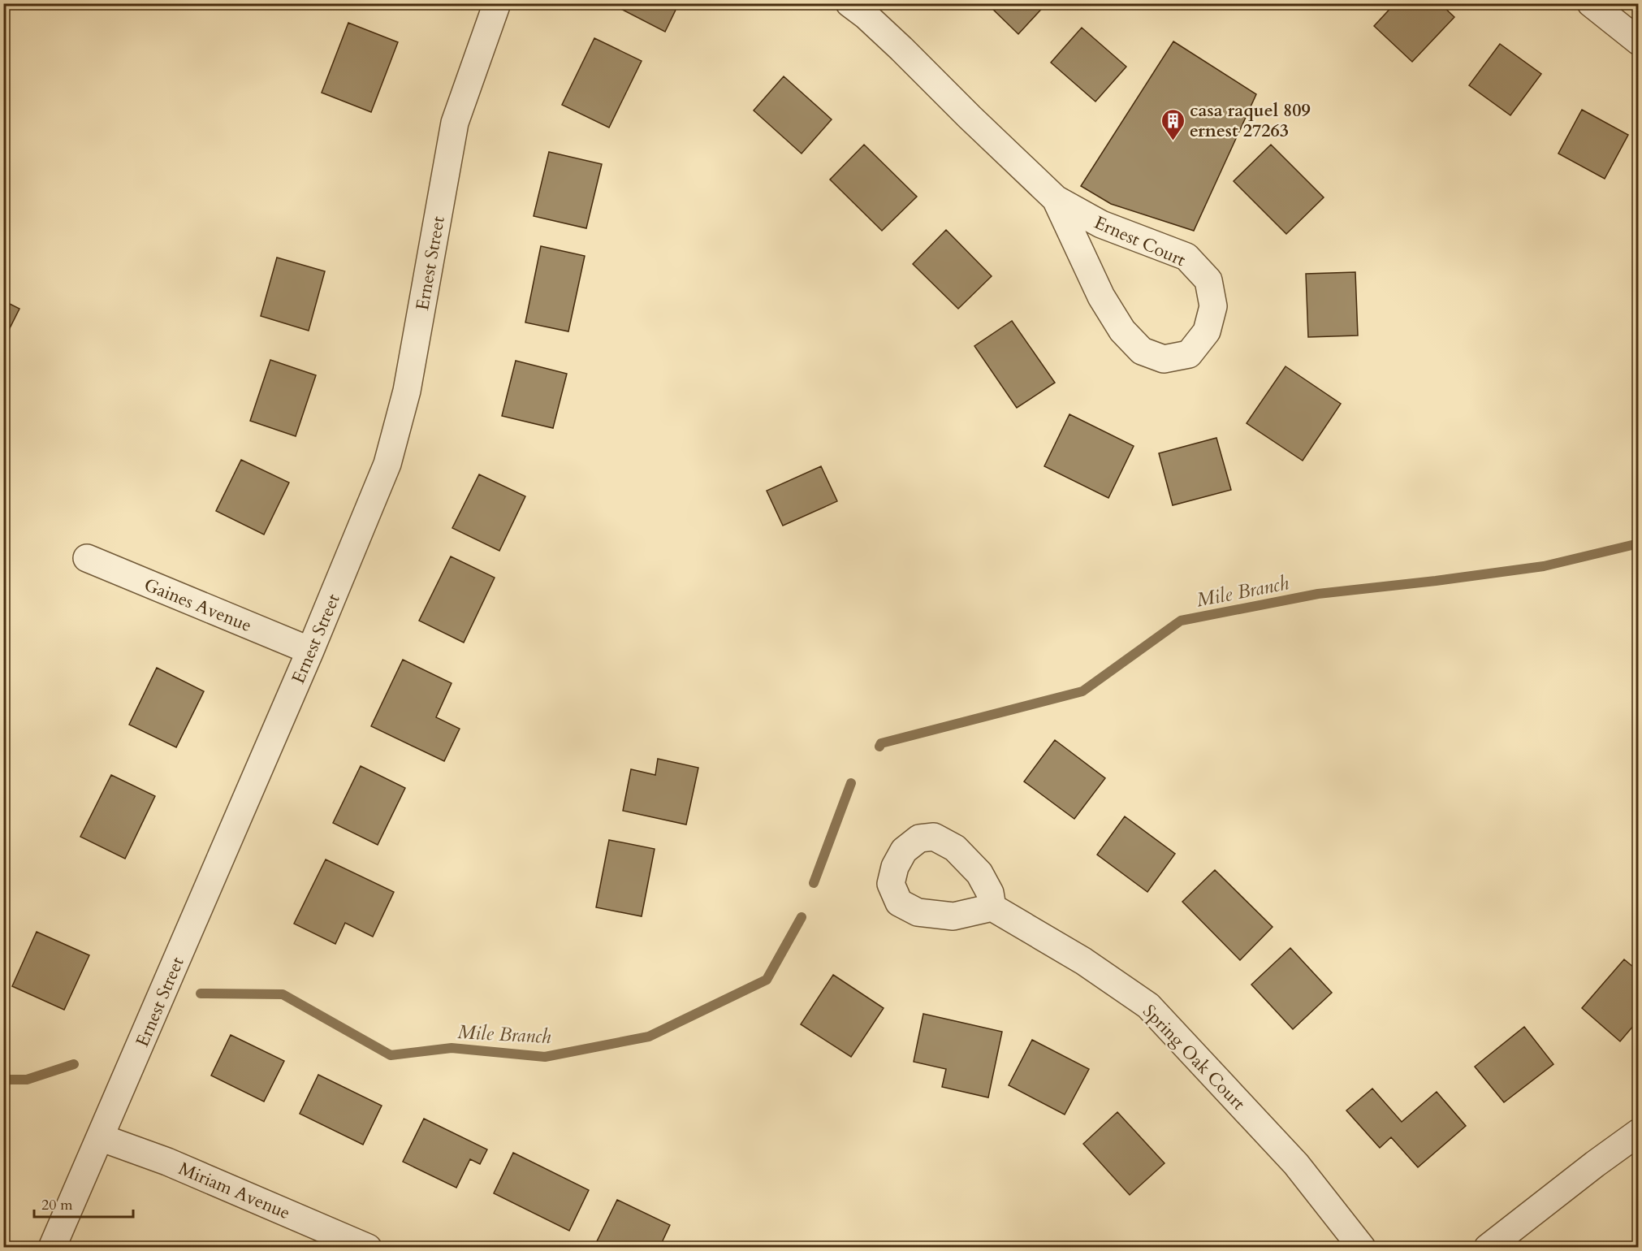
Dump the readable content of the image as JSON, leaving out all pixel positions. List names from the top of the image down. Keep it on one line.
{"streets":{"street":["Ernest Court","Ernest Street","Gaines Avenue","Spring Oak Court","Miriam Avenue"]},"crossings":[["Ernest Street","Gaines Avenue"],["Ernest Street","Miriam Avenue"]],"water":["Mile Branch"],"places":{"building":["casa raquel 809 ernest 27263"]},"scale_bar":"20 m"}
